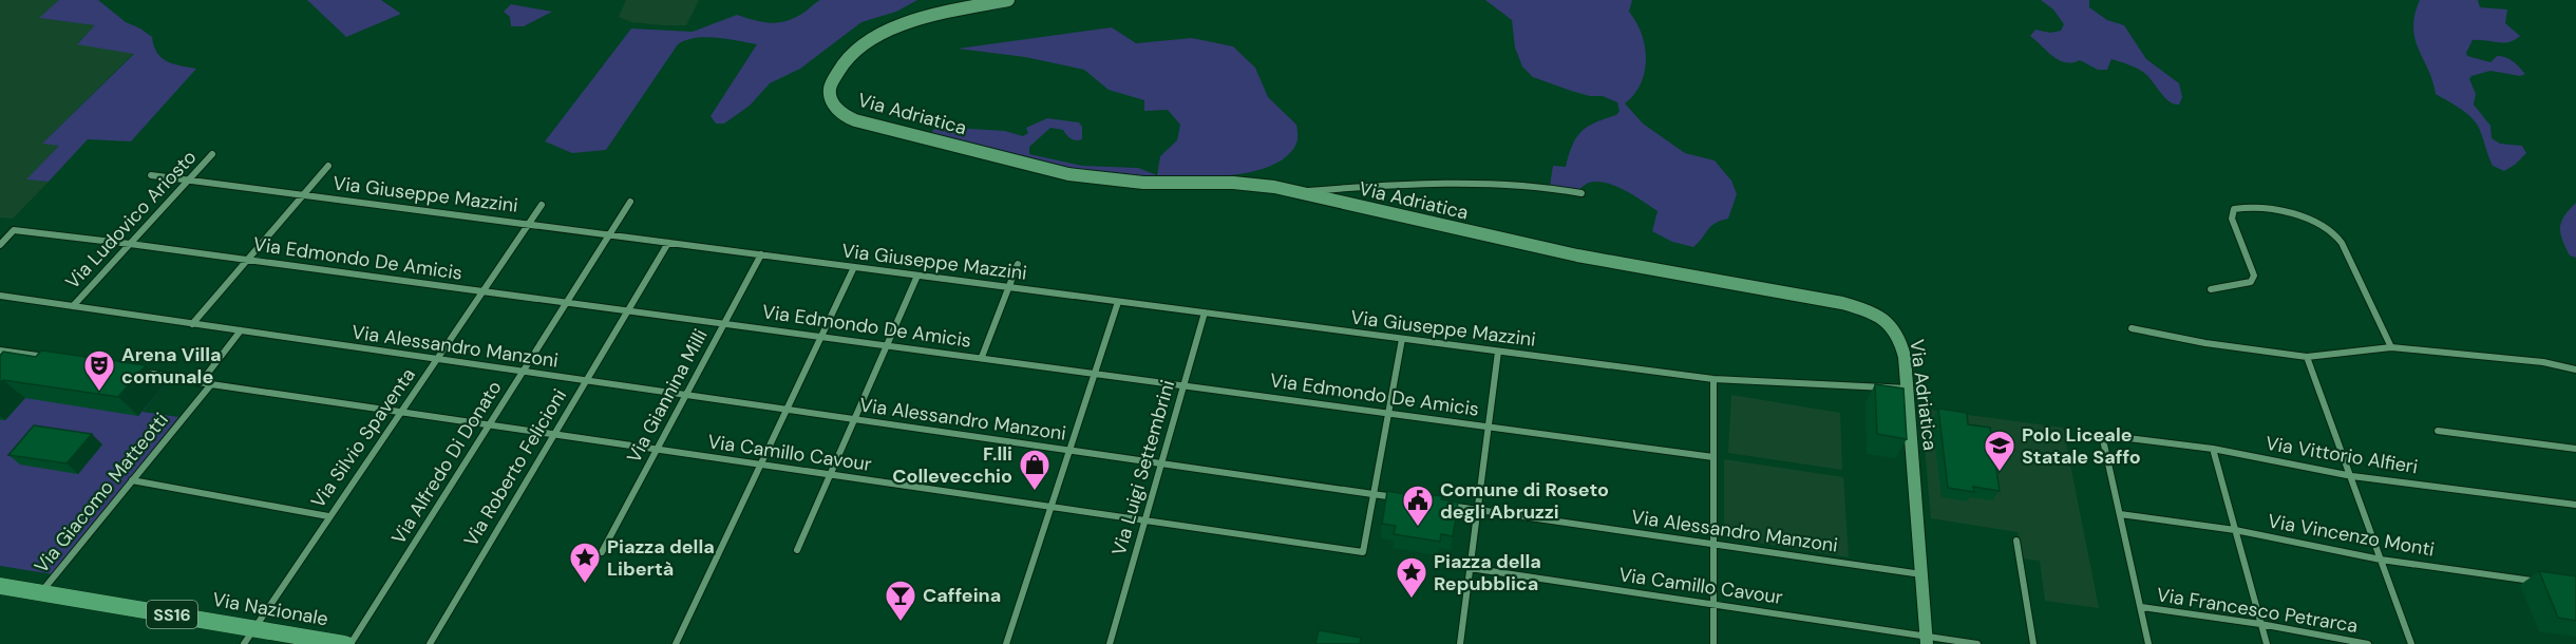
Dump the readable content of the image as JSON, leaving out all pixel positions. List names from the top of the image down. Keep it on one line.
{"streets":{"main road":["Via Adriatica","Via Nazionale","SS16"],"street":["Via Giuseppe Mazzini","Via Ludovico Ariosto","Via Edmondo De Amicis","Via Alessandro Manzoni","Via Giannina Milli","Via Silvio Spaventa","Via Camillo Cavour","Via Vittorio Alfieri","Via Alfredo Di Donato","Via Roberto Felicioni","Via Luigi Settembrini","Via Giacomo Matteotti","Via Vincenzo Monti","Via Francesco Petrarca"]},"crossings":[["Via Adriatica","Via Giuseppe Mazzini"],["Via Adriatica","Via Alessandro Manzoni"],["Via Adriatica","Via Camillo Cavour"],["Via Giuseppe Mazzini","Via Ludovico Ariosto"],["Via Giuseppe Mazzini","Via Giannina Milli"],["Via Giuseppe Mazzini","Via Silvio Spaventa"],["Via Giuseppe Mazzini","Via Alfredo Di Donato"],["Via Giuseppe Mazzini","Via Roberto Felicioni"],["Via Giuseppe Mazzini","Via Luigi Settembrini"],["Via Ludovico Ariosto","Via Edmondo De Amicis"],["Via Ludovico Ariosto","Via Alessandro Manzoni"],["Via Edmondo De Amicis","Via Giannina Milli"],["Via Edmondo De Amicis","Via Silvio Spaventa"],["Via Edmondo De Amicis","Via Alfredo Di Donato"],["Via Edmondo De Amicis","Via Roberto Felicioni"],["Via Edmondo De Amicis","Via Luigi Settembrini"],["Via Alessandro Manzoni","Via Giannina Milli"],["Via Alessandro Manzoni","Via Silvio Spaventa"],["Via Alessandro Manzoni","Via Camillo Cavour"],["Via Alessandro Manzoni","Via Alfredo Di Donato"],["Via Alessandro Manzoni","Via Roberto Felicioni"],["Via Alessandro Manzoni","Via Luigi Settembrini"],["Via Giannina Milli","Via Camillo Cavour"],["Via Silvio Spaventa","Via Camillo Cavour"],["Via Silvio Spaventa","Via Nazionale"],["Via Camillo Cavour","Via Alfredo Di Donato"],["Via Camillo Cavour","Via Roberto Felicioni"],["Via Camillo Cavour","Via Luigi Settembrini"],["Via Camillo Cavour","Via Giacomo Matteotti"],["Via Vittorio Alfieri","Via Vincenzo Monti"],["Via Giacomo Matteotti","Via Nazionale"]],"places":{"theatre":["Arena Villa comunale"],"school or university":["Polo Liceale Statale Saffo"],"shop":["F.lli Collevecchio"],"public building":["Comune di Roseto degli Abruzzi"],"place":["Piazza della Libertà","Piazza della Repubblica"],"bar":["Caffeina"]}}
